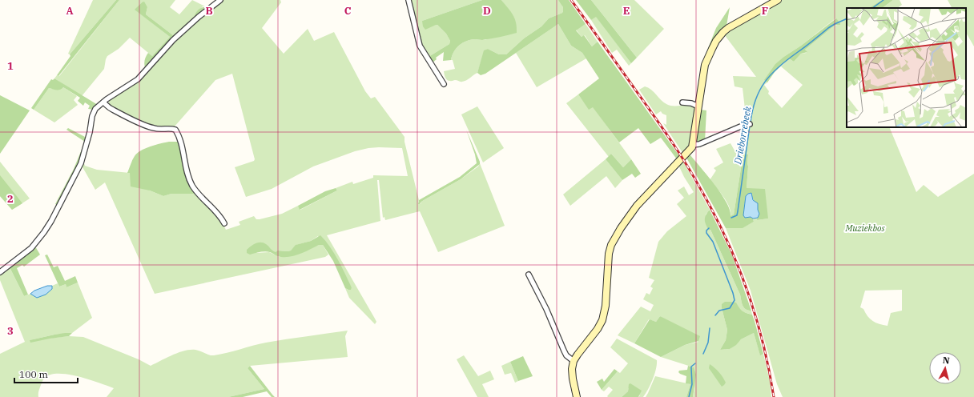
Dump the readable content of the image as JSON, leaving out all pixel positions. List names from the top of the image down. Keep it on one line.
{"water":["Drieborrebeek"],"parks":["Muziekbos"],"scale_bar":"100 m","north":"top","grid":{"columns":["A","B","C","D","E","F"],"rows":["1","2","3"]}}
